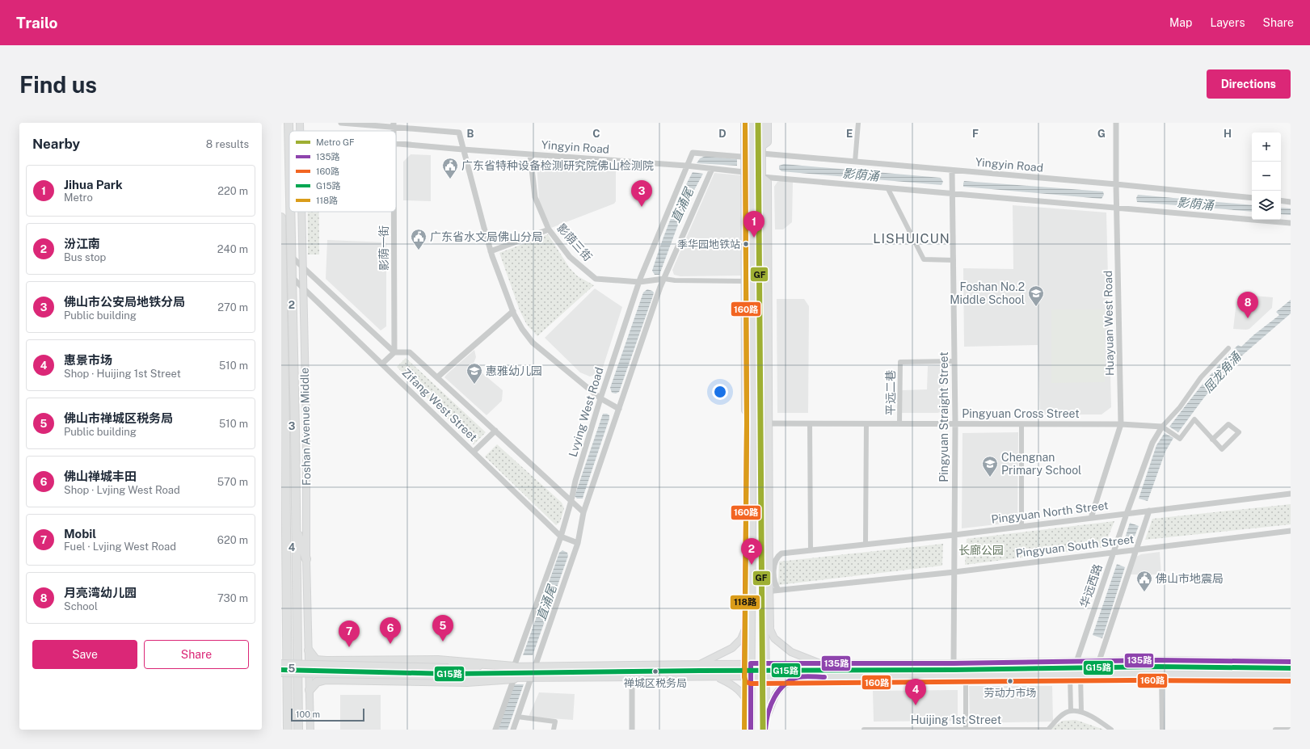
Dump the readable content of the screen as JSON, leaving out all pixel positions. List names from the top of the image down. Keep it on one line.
{"streets":{"highway":["Foshan Avenue Middle"],"street":["Yingyin Road","影荫三街","影荫一街","Huayuan West Road","平远二巷","Zifang West Street","Lvying West Road","Pingyuan Cross Street","Pingyuan Straight Street","Pingyuan North Street","Pingyuan South Street","华远西路","Huijing 1st Street"]},"crossings":[["Yingyin Road","影荫三街"],["Yingyin Road","Huayuan West Road"],["Yingyin Road","Lvying West Road"],["Yingyin Road","Pingyuan Straight Street"],["影荫三街","Lvying West Road"],["影荫一街","Zifang West Street"],["Huayuan West Road","Pingyuan Cross Street"],["Huayuan West Road","Pingyuan North Street"],["平远二巷","Pingyuan Cross Street"],["平远二巷","Pingyuan Straight Street"],["Zifang West Street","Lvying West Road"],["Zifang West Street","Foshan Avenue Middle"],["Pingyuan Cross Street","Pingyuan Straight Street"],["Pingyuan Cross Street","华远西路"],["Pingyuan Straight Street","Pingyuan North Street"],["Pingyuan Straight Street","Pingyuan South Street"],["Pingyuan North Street","华远西路"],["Pingyuan South Street","华远西路"]],"districts":["LISHUICUN"],"water":["影荫涌","直涌尾","屈龙角涌"],"parks":["长廊公园"],"places":{"public building":["广东省特种设备检测研究院佛山检测院","广东省水文局佛山分局","佛山市地震局"],"other":["季华园地铁站","禅城区税务局","劳动力市场"],"school or university":["Foshan No.2 Middle School","惠雅幼儿园","Chengnan Primary School"]},"lines":["metro line GF","transit line 160路","transit line 118路","transit line 135路","transit line G15路"],"legend":["Metro GF","135路","160路","G15路","118路"],"scale_bar":"100 m","page":{"header":"Trailo","nav":["Map","Layers","Share"],"buttons":["Directions",["Save","Share"]],"title":"Find us","heading":["Nearby","8 results"],"map_buttons":["+","−"],"list":[{"mark":"1","name":"Jihua Park","note":"Metro","value":"220 m"},{"mark":"2","name":"汾江南","note":"Bus stop","value":"240 m"},{"mark":"3","name":"佛山市公安局地铁分局","note":"Public building","value":"270 m"},{"mark":"4","name":"惠景市场","note":"Shop · Huijing 1st Street","value":"510 m"},{"mark":"5","name":"佛山市禅城区税务局","note":"Public building","value":"510 m"},{"mark":"6","name":"佛山禅城丰田","note":"Shop · Lvjing West Road","value":"570 m"},{"mark":"7","name":"Mobil","note":"Fuel · Lvjing West Road","value":"620 m"},{"mark":"8","name":"月亮湾幼儿园","note":"School","value":"730 m"}],"pins":["3","1","8","2","5","6","7","4"],"scale":"100 m"},"grid":{"columns":["B","C","D","E","F","G","H"],"rows":["2","3","4","5"]}}
